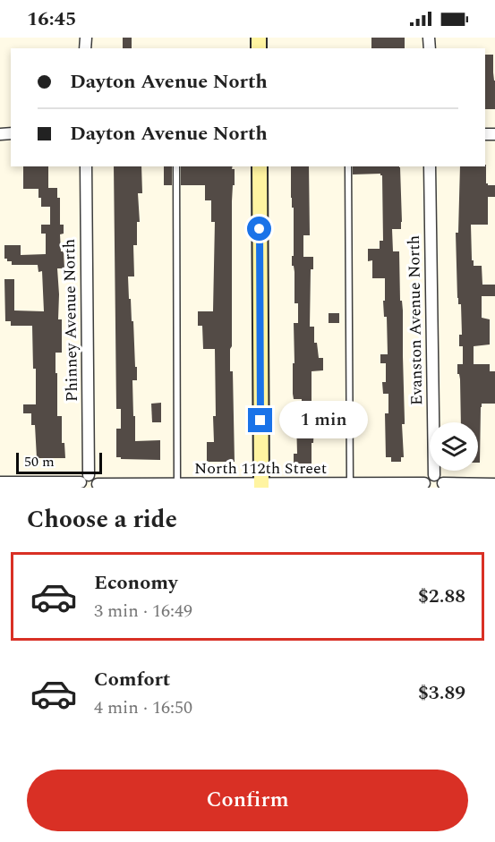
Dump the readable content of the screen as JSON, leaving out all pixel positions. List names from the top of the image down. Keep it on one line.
{"streets":{"street":["Phinney Avenue North","Evanston Avenue North","North 112th Street"]},"scale_bar":"50 m","page":{"status":"16:45","banner":["Dayton Avenue North","Dayton Avenue North"],"bubble":"1 min","scale":"50 m","heading":"Choose a ride","list":[{"name":"Economy","note":"3 min · 16:49","value":"$2.88"},{"name":"Comfort","note":"4 min · 16:50","value":"$3.89"}],"buttons":"Confirm"}}
